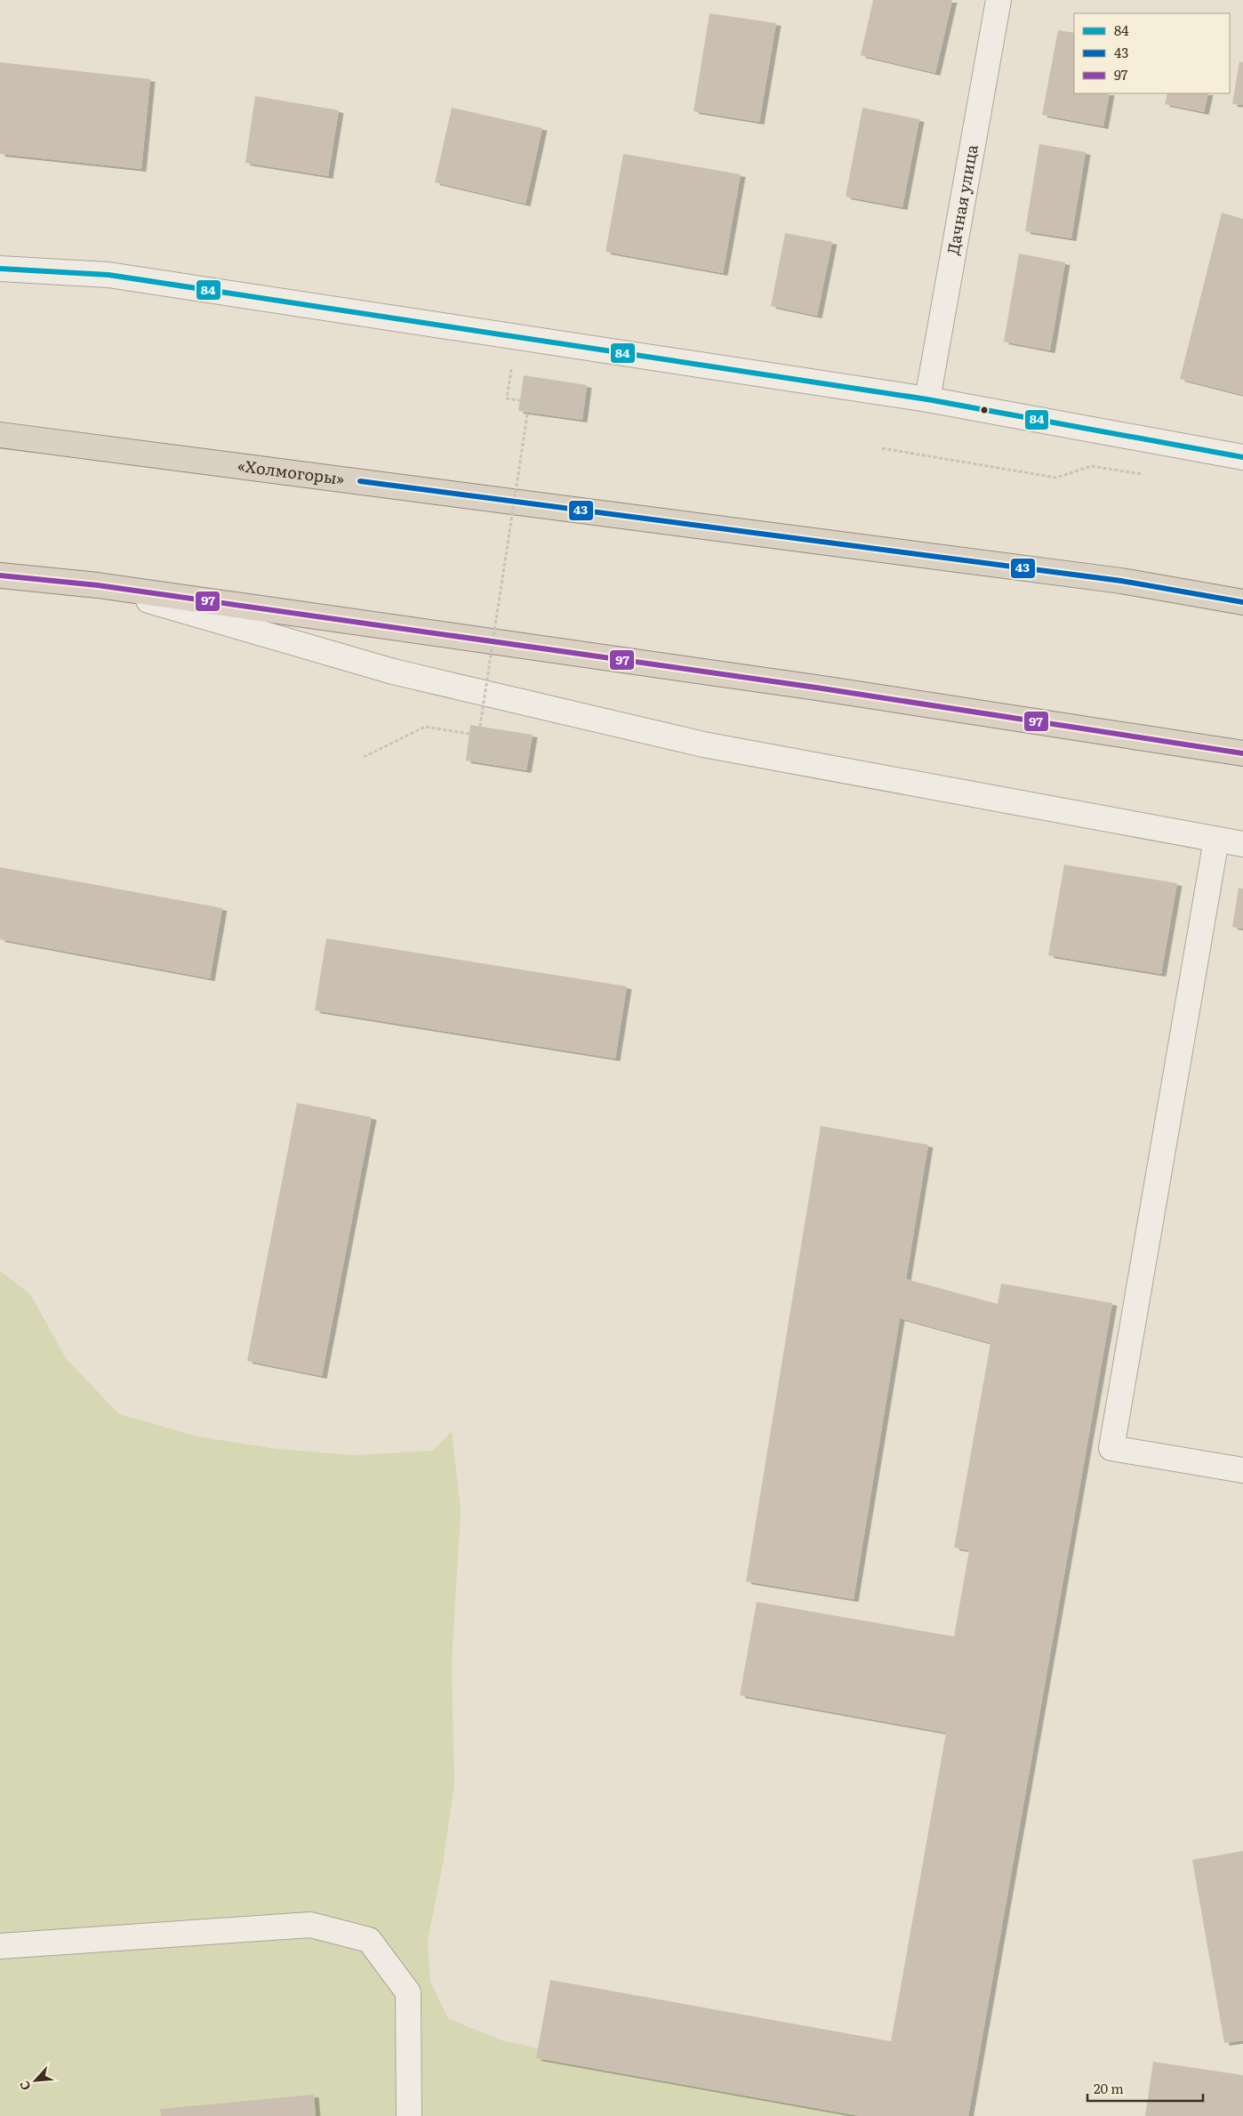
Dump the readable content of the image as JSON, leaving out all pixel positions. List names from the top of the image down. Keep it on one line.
{"streets":{"highway":["«Холмогоры»"],"street":["Дачная улица"]},"lines":["transit line 84","transit line 43","transit line 97"],"legend":["84","43","97"],"scale_bar":"20 m","north":"bottom left"}
